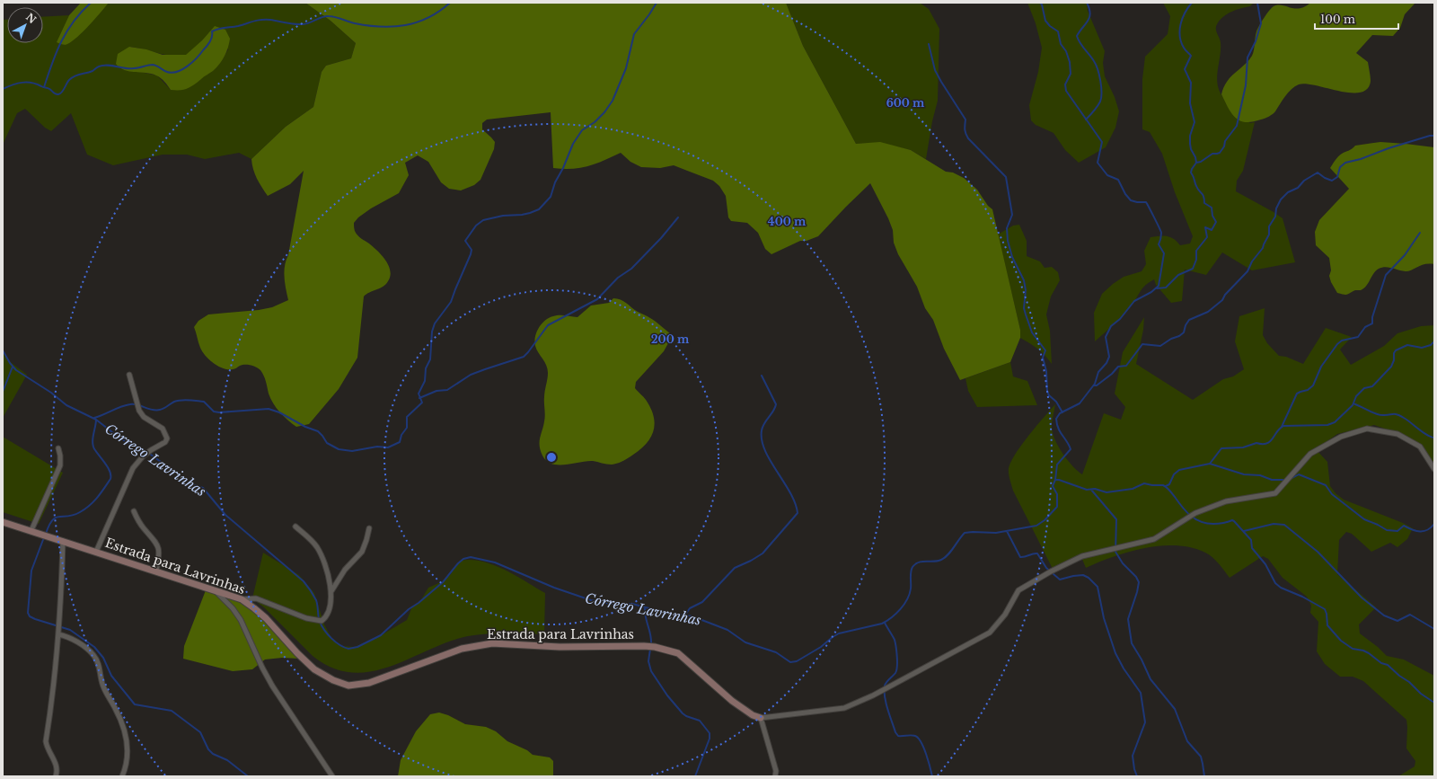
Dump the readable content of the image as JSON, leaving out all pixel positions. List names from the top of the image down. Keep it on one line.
{"streets":{"street":["Estrada para Lavrinhas"]},"water":["Córrego Lavrinhas"],"scale_bar":"100 m","north":"top right","rings":["600 m","400 m","200 m"]}
